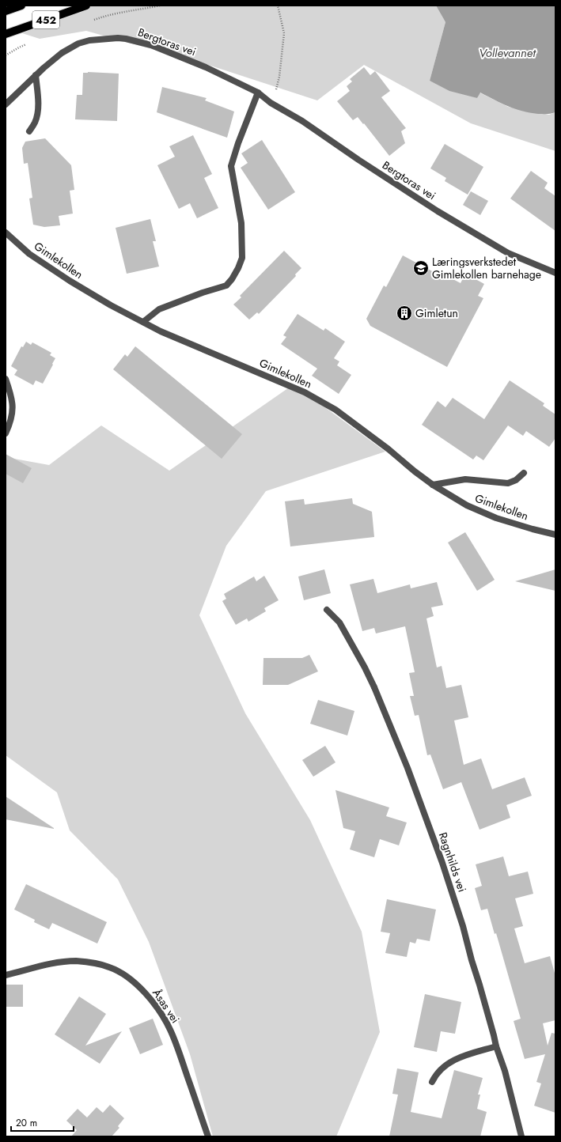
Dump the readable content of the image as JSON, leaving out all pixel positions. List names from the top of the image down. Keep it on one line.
{"streets":{"main road":["452"],"street":["Bergtoras vei","Gimlekollen","Ragnhilds vei","Åsas vei"]},"water":["Vollevannet"],"places":{"school or university":["Læringsverkstedet Gimlekollen barnehage"],"building":["Gimletun"]},"scale_bar":"20 m"}
